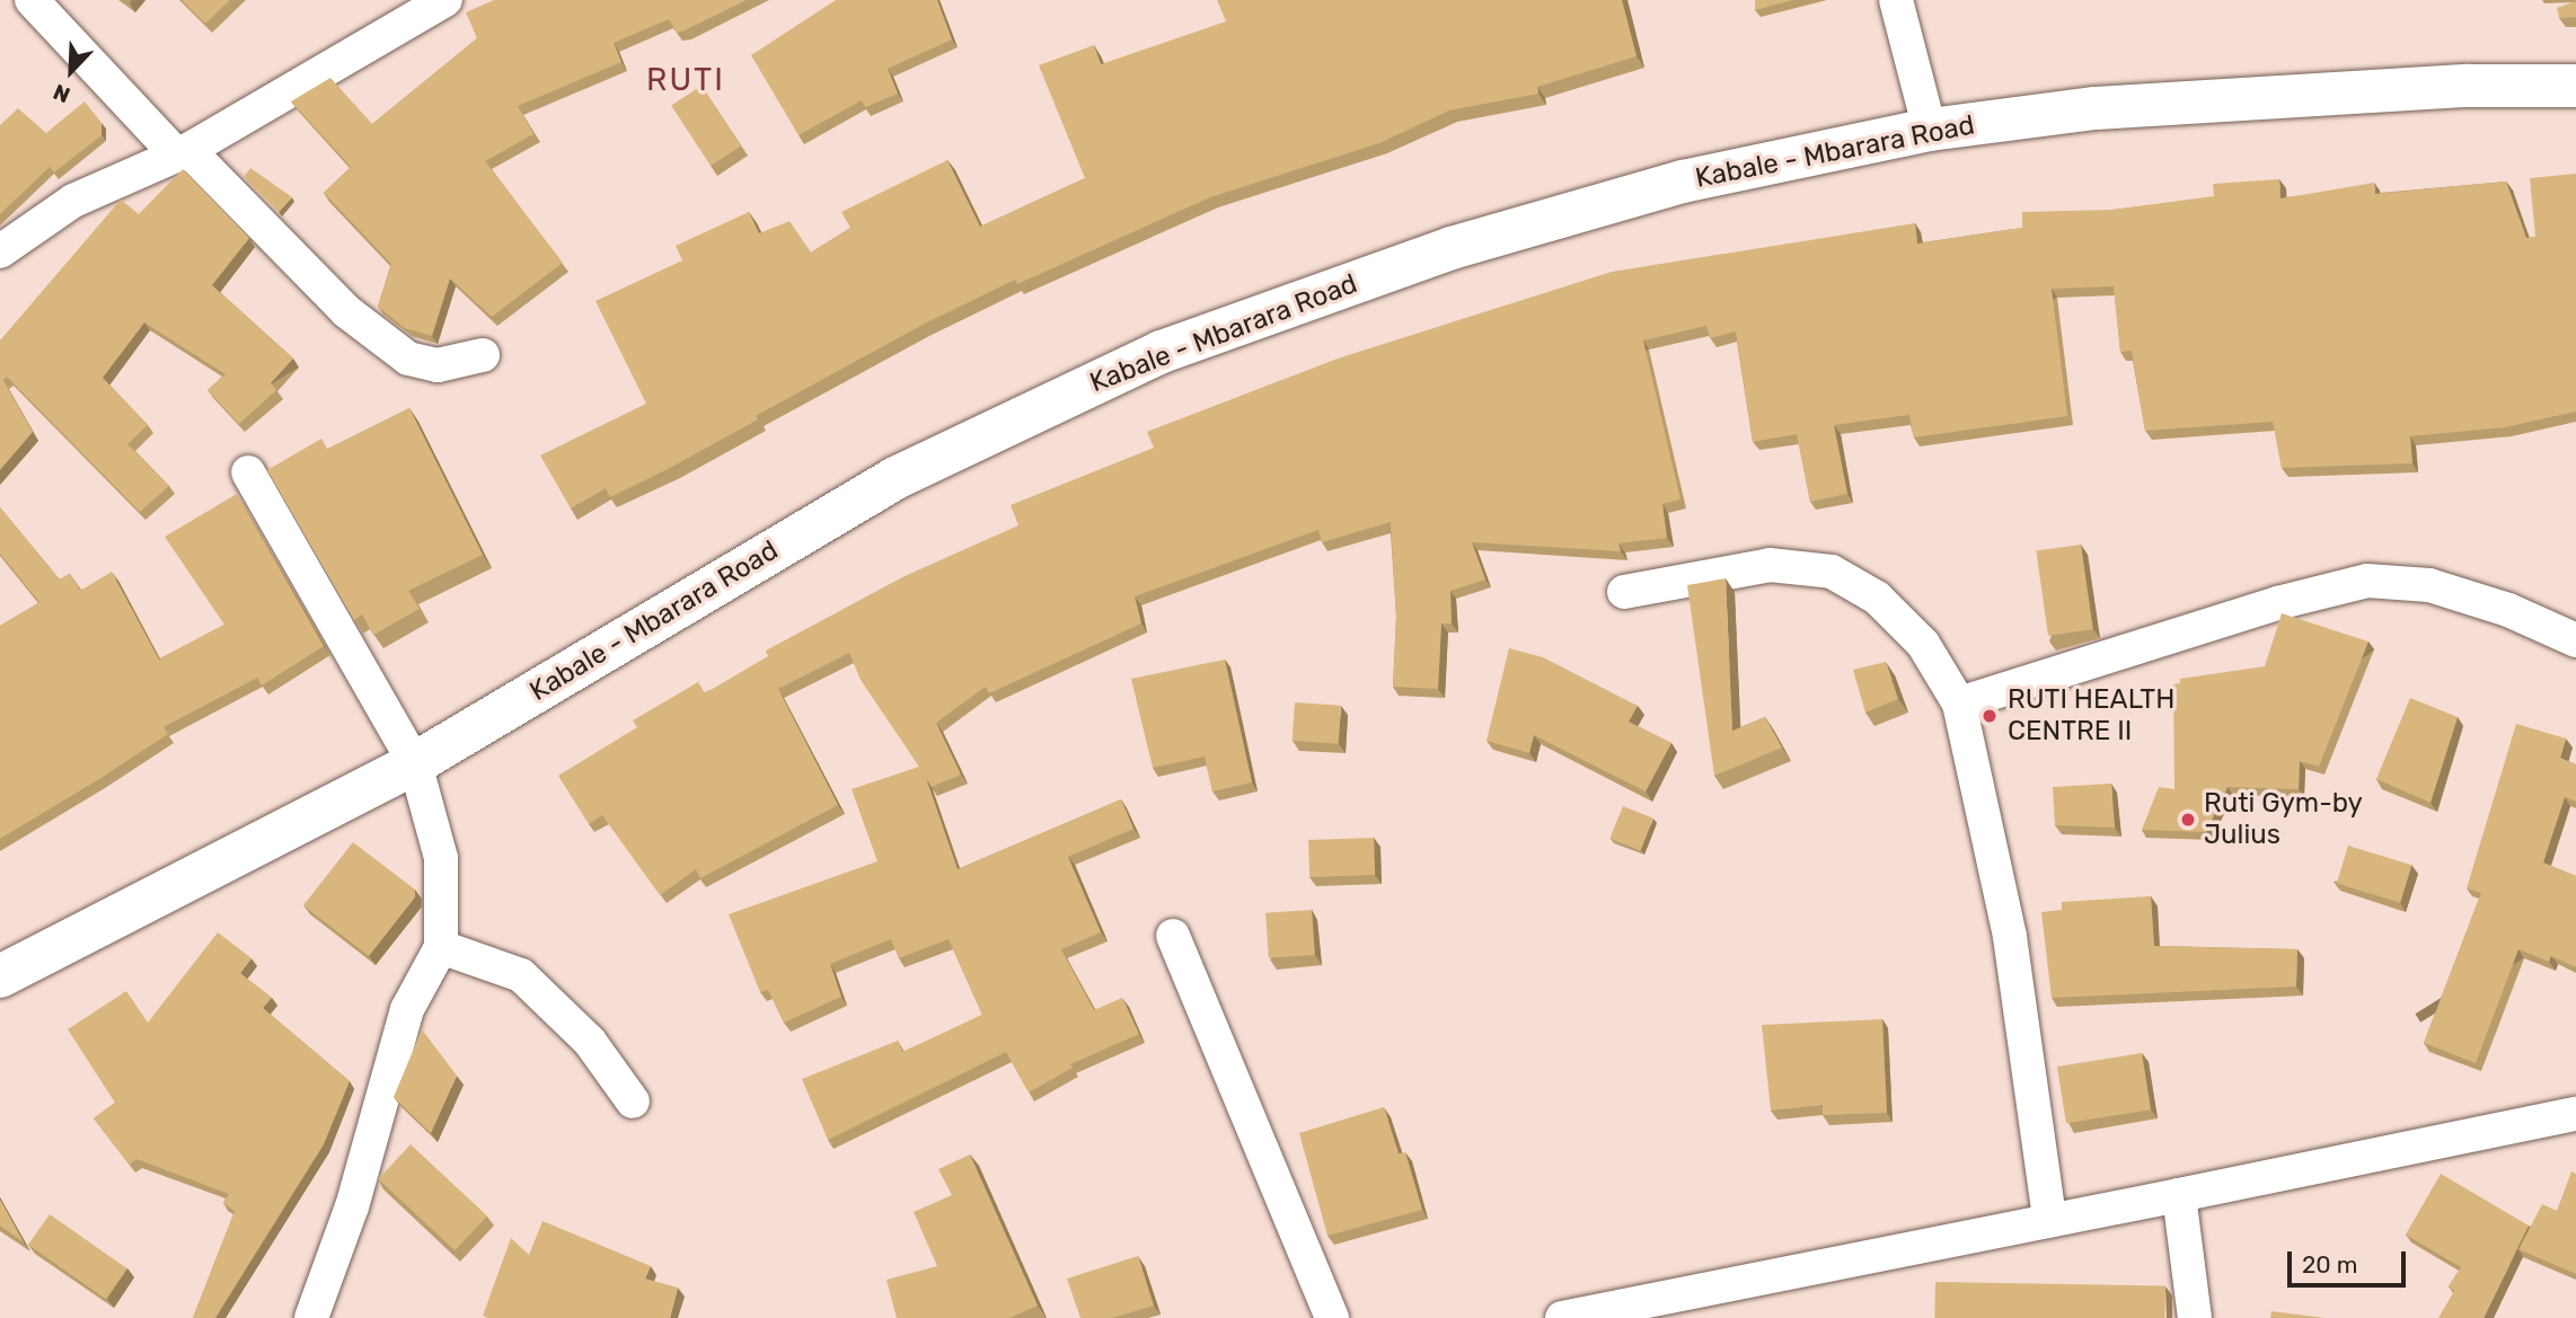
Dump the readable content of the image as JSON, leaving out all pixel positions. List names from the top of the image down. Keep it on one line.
{"streets":{"main road":["Kabale - Mbarara Road"]},"districts":["RUTI"],"places":["RUTI HEALTH CENTRE II","Ruti Gym-by Julius"],"scale_bar":"20 m","north":"bottom left"}
